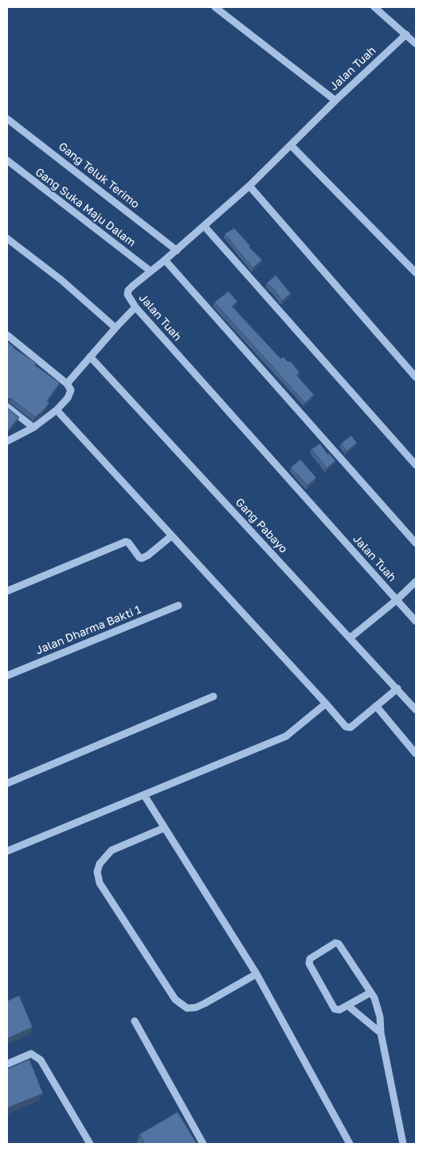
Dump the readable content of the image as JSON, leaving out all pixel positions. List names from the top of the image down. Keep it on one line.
{"streets":{"street":["Jalan Tuah","Gang Teluk Terimo","Gang Suka Maju Dalam","Gang Pabayo","Jalan Dharma Bakti 1"]},"crossings":[["Jalan Tuah","Gang Teluk Terimo"],["Jalan Tuah","Gang Suka Maju Dalam"]]}
